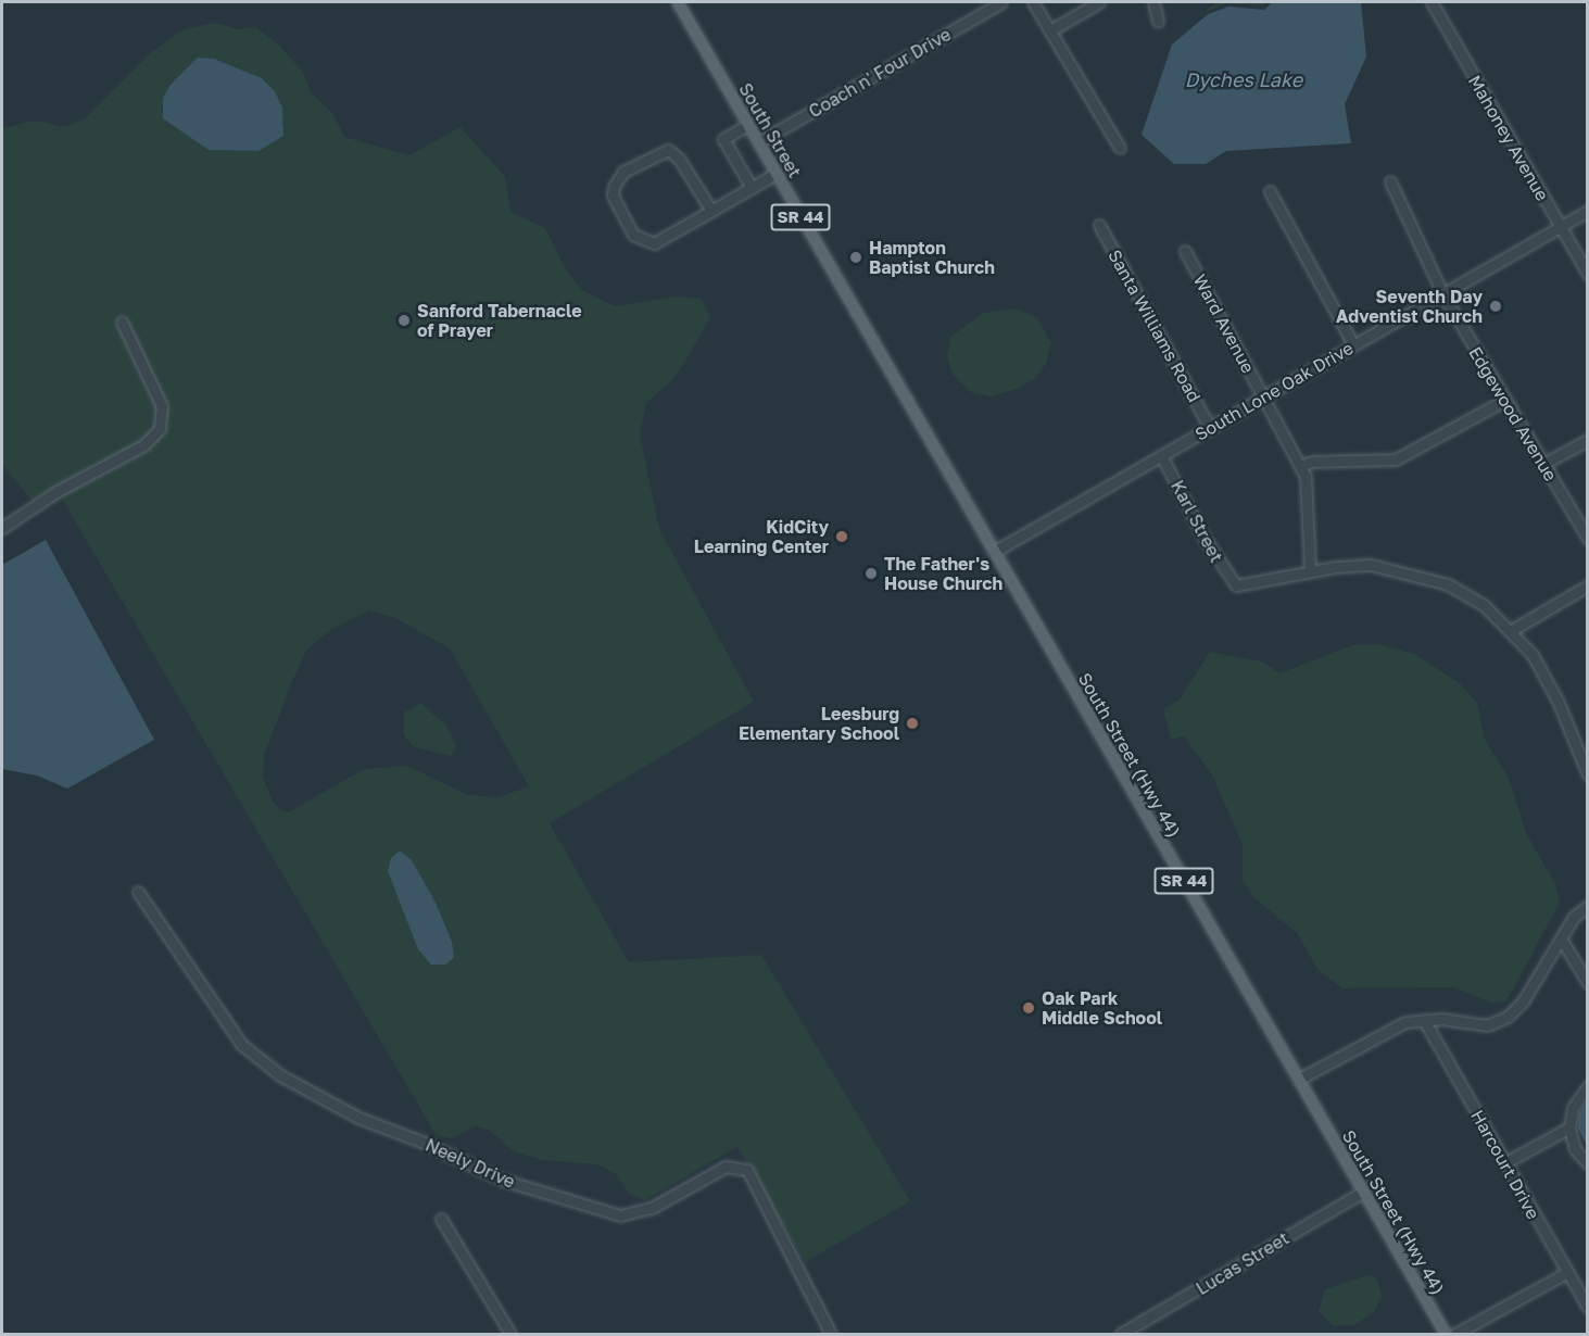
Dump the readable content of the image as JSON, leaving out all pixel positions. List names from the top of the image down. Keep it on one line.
{"streets":{"main road":["South Street","SR 44","South Street (Hwy 44)"],"street":["Coach n' Four Drive","Mahoney Avenue","Ward Avenue","Santa Williams Road","South Lone Oak Drive","Edgewood Avenue","Karl Street","Neely Drive","Harcourt Drive","Lucas Street"]},"crossings":[["Coach n' Four Drive","South Street"],["South Street","South Street (Hwy 44)"],["Mahoney Avenue","South Lone Oak Drive"],["Ward Avenue","South Lone Oak Drive"],["Ward Avenue","Karl Street"],["Santa Williams Road","South Lone Oak Drive"],["South Lone Oak Drive","Edgewood Avenue"],["South Lone Oak Drive","Karl Street"],["South Lone Oak Drive","South Street (Hwy 44)"],["South Street (Hwy 44)","Lucas Street"]],"water":["Dyches Lake"],"places":["Hampton Baptist Church","Seventh Day Adventist Church","Sanford Tabernacle of Prayer","KidCity Learning Center","The Father's House Church","Leesburg Elementary School","Oak Park Middle School"]}
